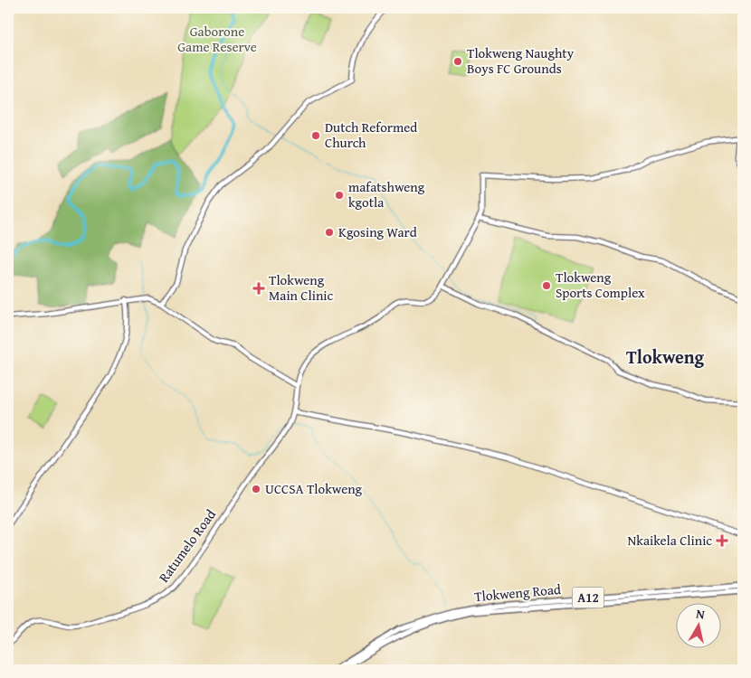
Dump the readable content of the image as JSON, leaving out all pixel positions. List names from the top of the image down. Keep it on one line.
{"streets":{"main road":["Tlokweng Road","A12"],"street":["Ratumelo Road"]},"districts":["Tlokweng"],"parks":["Gaborone Game Reserve"],"places":{"other":["Tlokweng Naughty Boys FC Grounds","Dutch Reformed Church","mafatshweng kgotla","Kgosing Ward","Tlokweng Sports Complex","UCCSA Tlokweng"],"health":["Tlokweng Main Clinic","Nkaikela Clinic"]},"north":"top"}
